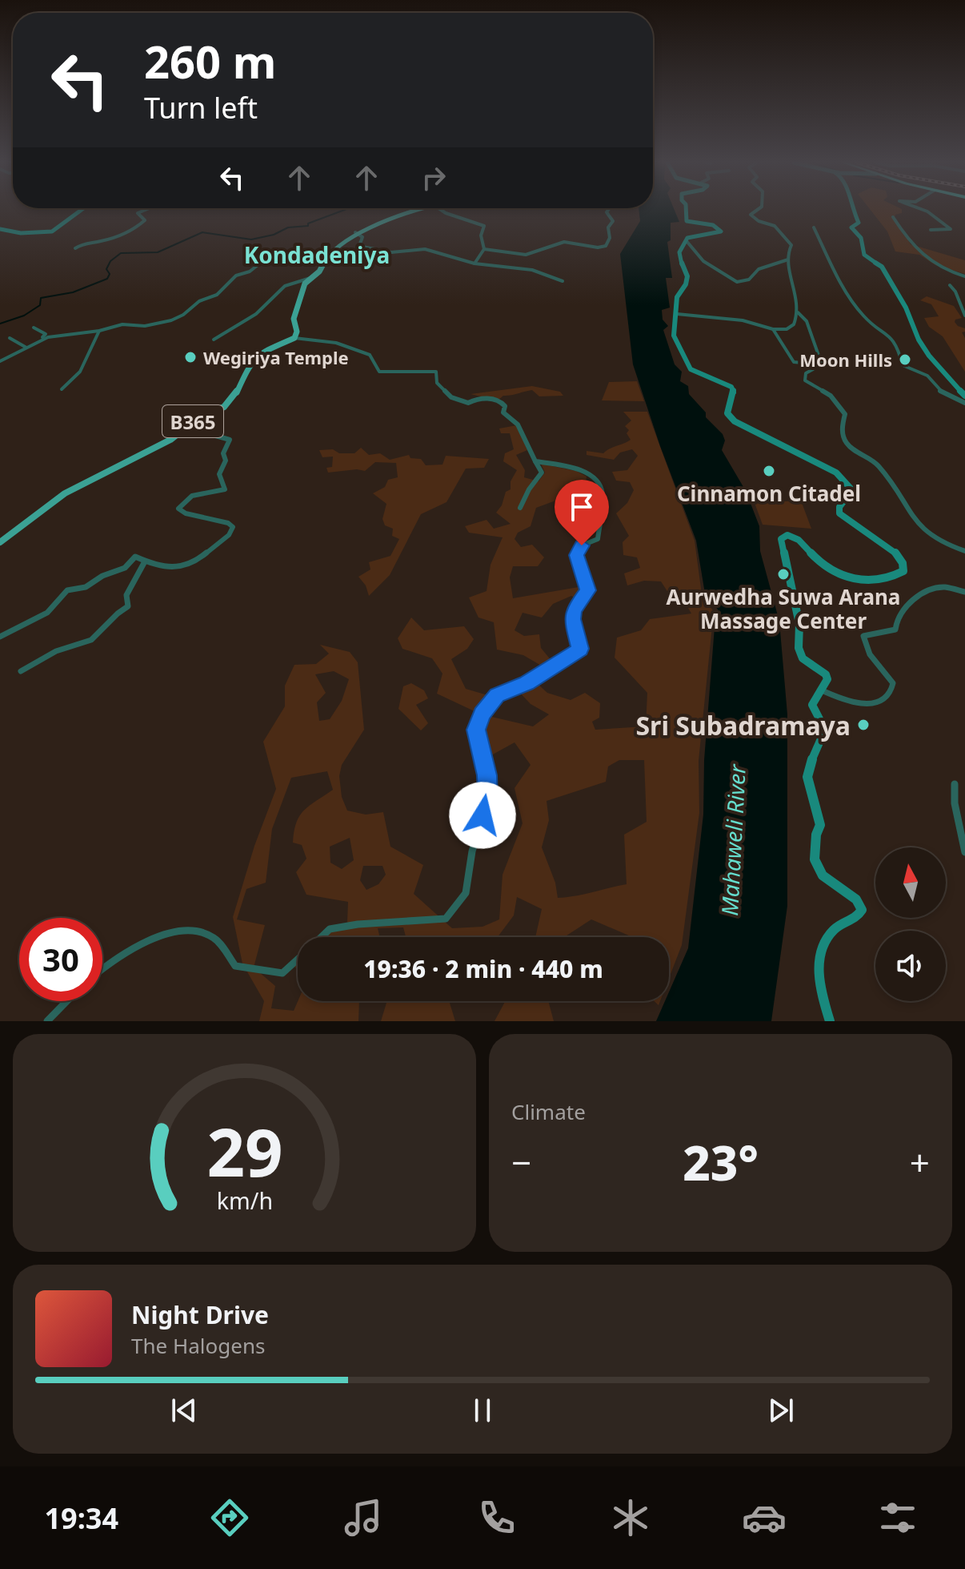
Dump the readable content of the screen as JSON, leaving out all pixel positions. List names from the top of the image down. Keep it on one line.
{"streets":{"main road":["B365"]},"districts":["Kondadeniya"],"water":["Mahaweli River"],"places":["Wegiriya Temple","Moon Hills","Cinnamon Citadel","Aurwedha Suwa Arana Massage Center","Sri Subadramaya"],"north":"top","page":{"turn":["260 m","Turn left"],"limit":"30","trip":"19:36 · 2 min · 440 m","tile":"Climate","heat":["−","23°","+"],"song":["Night Drive","The Halogens"],"tabs":"19:34","gauge":["29","km/h"]}}
